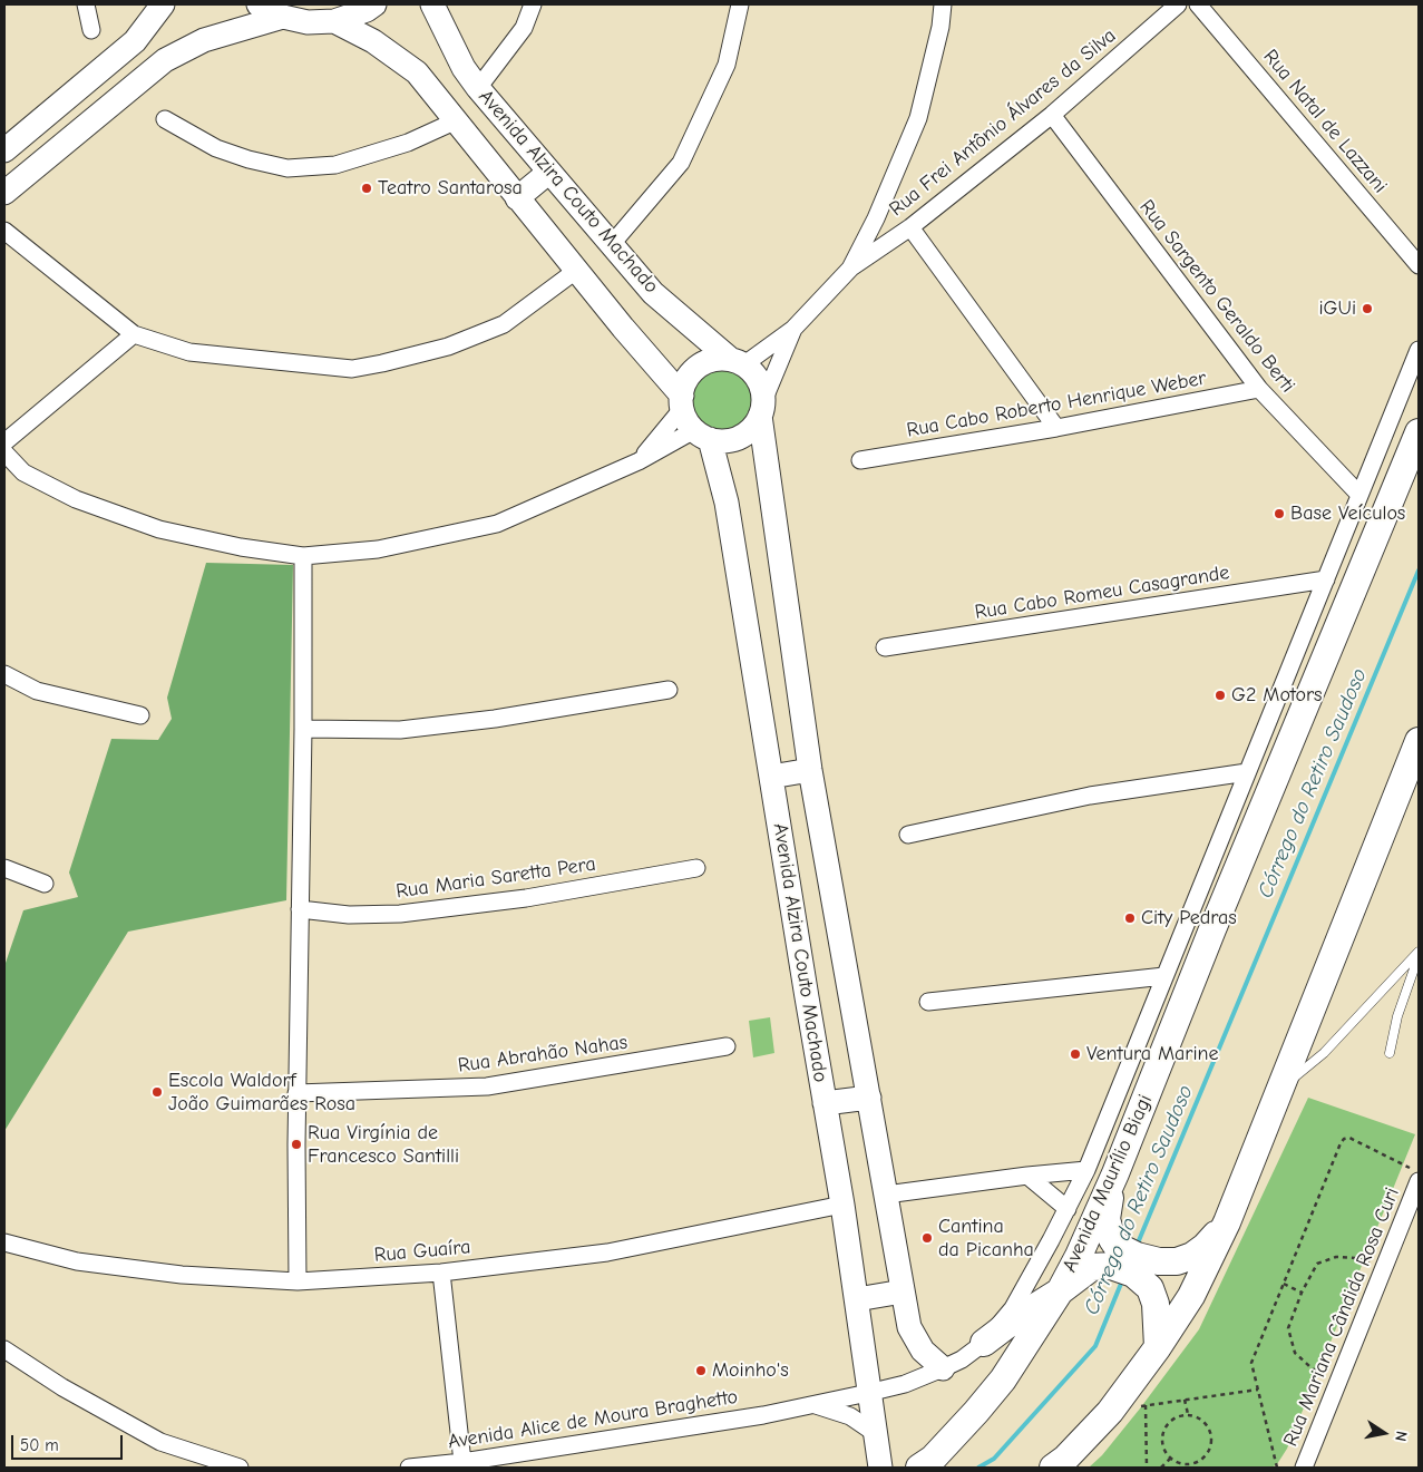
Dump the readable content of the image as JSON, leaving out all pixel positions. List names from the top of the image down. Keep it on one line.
{"streets":{"main road":["Avenida Maurílio Biagi"],"street":["Rua Natal de Lazzani","Rua Frei Antônio Álvares da Silva","Avenida Alzira Couto Machado","Rua Sargento Geraldo Berti","Rua Cabo Roberto Henrique Weber","Rua Cabo Romeu Casagrande","Rua Maria Saretta Pera","Rua Abrahão Nahas","Rua Guaíra","Rua Mariana Cândida Rosa Curi","Avenida Alice de Moura Braghetto"]},"crossings":[["Rua Frei Antônio Álvares da Silva","Rua Sargento Geraldo Berti"],["Avenida Alzira Couto Machado","Rua Guaíra"],["Avenida Alzira Couto Machado","Avenida Alice de Moura Braghetto"],["Rua Sargento Geraldo Berti","Rua Cabo Roberto Henrique Weber"]],"water":["Córrego do Retiro Saudoso"],"places":["Teatro Santarosa","iGUi","Base Veículos","G2 Motors","City Pedras","Ventura Marine","Escola Waldorf João Guimarães Rosa","Rua Virgínia de Francesco Santilli","Cantina da Picanha","Moinho's"],"scale_bar":"50 m","north":"right"}
